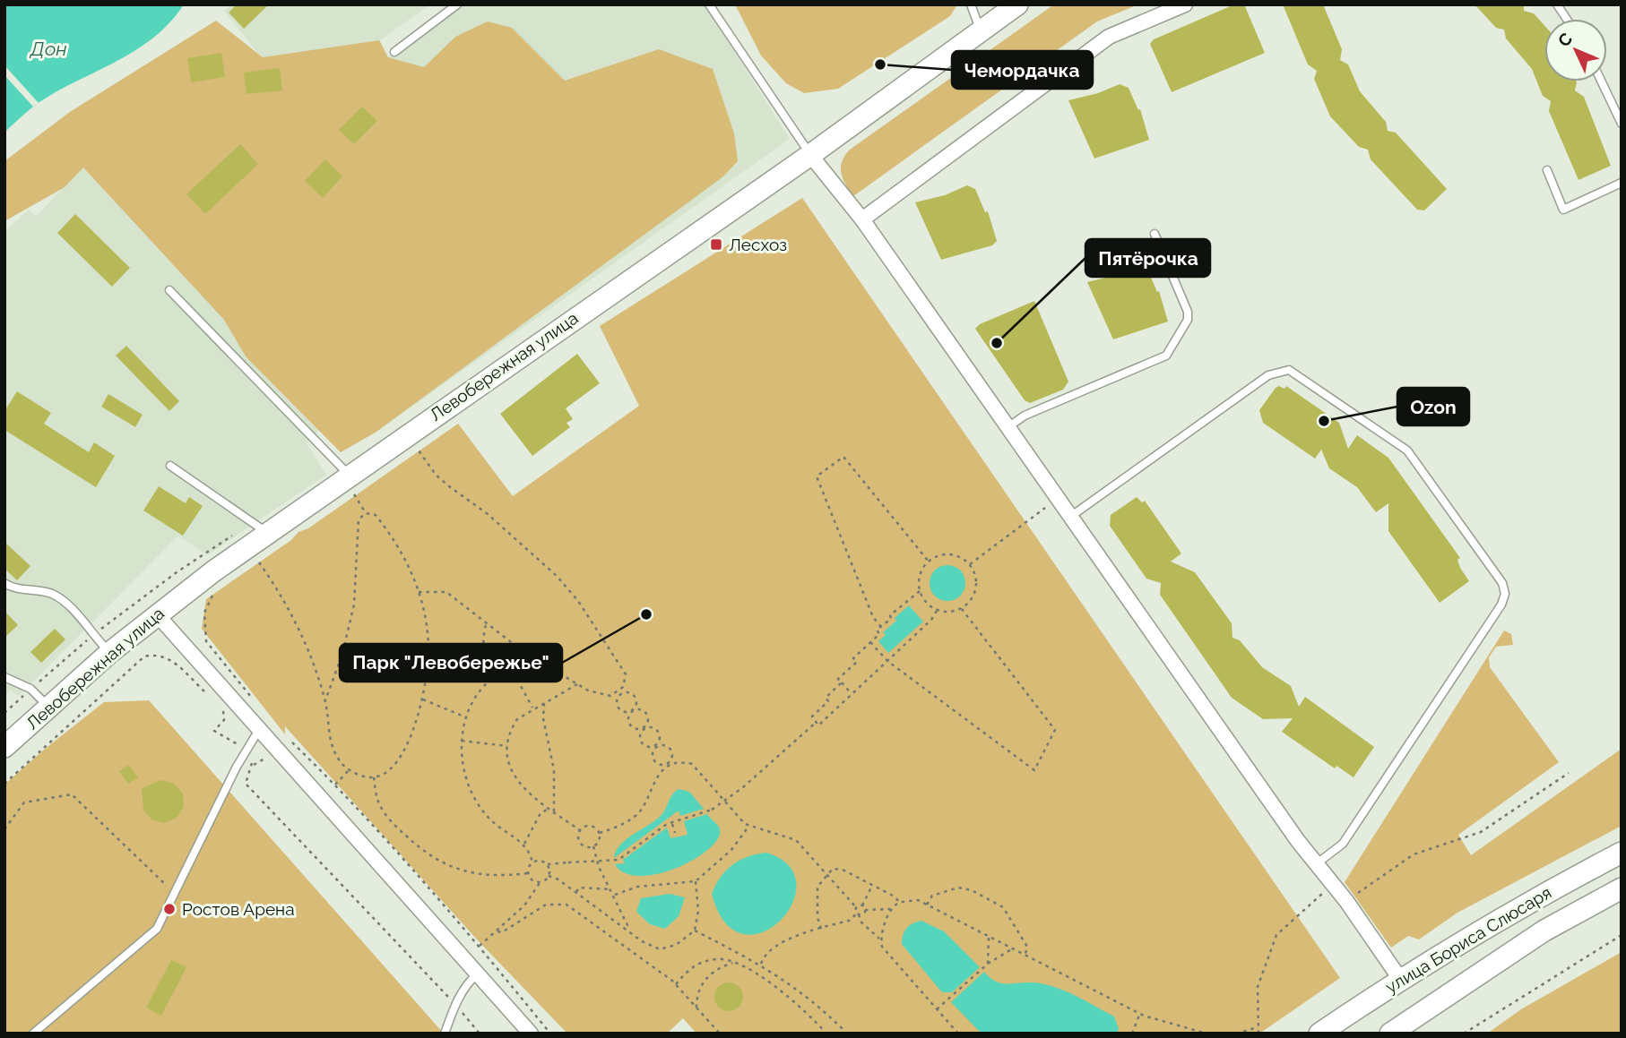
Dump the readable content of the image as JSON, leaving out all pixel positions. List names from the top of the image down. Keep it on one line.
{"streets":{"main road":["Левобережная улица","улица Бориса Слюсаря"]},"water":["Дон"],"places":{"other":["Чемордачка","Пятёрочка","Ozon","Парк \"Левобережье\"","Ростов Арена"],"transit":["Лесхоз"]},"north":"top left"}
